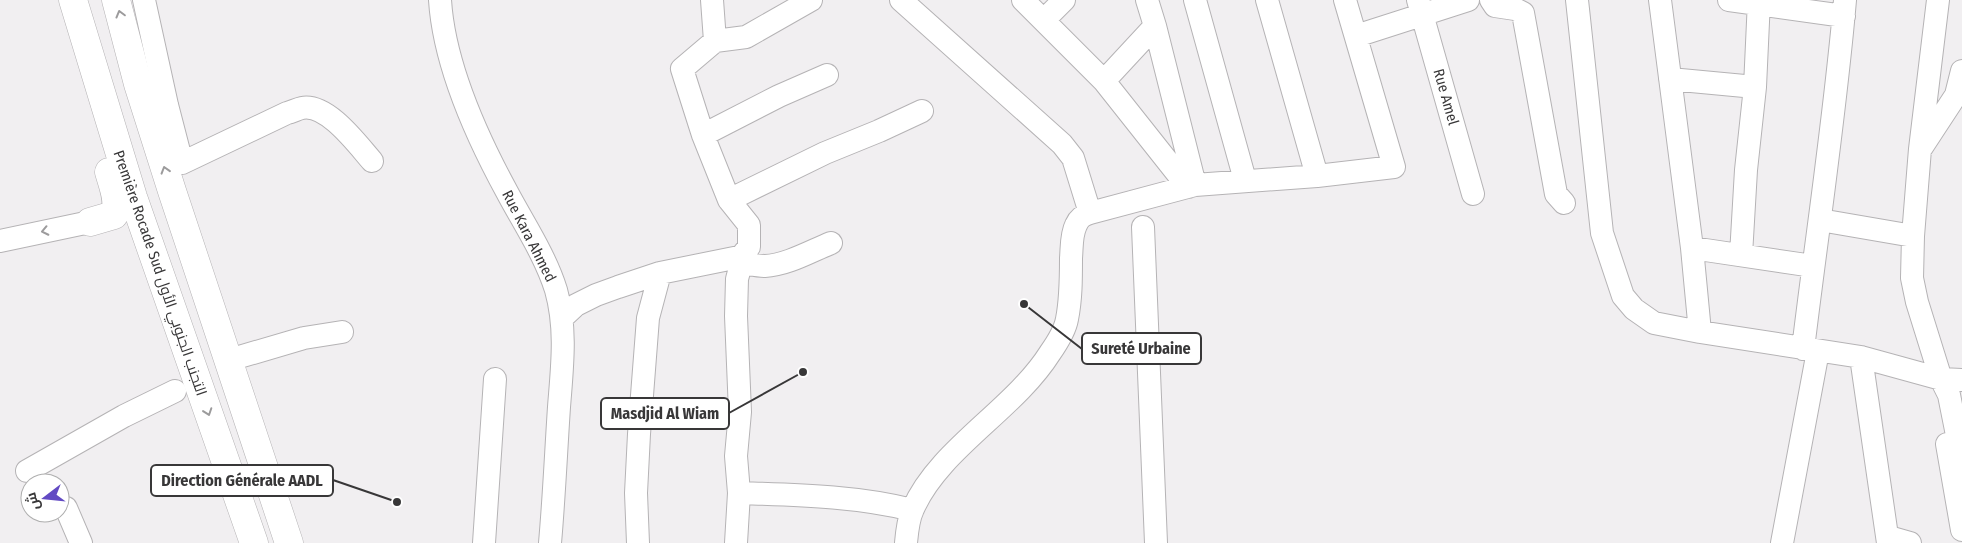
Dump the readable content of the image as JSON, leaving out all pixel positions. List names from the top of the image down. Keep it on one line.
{"streets":{"highway":["Première Rocade Sud التجنب الجنوبي الأول"],"street":["Rue Amel","Rue Kara Ahmed"]},"places":["Sureté Urbaine","Masdjid Al Wiam","Direction Générale AADL"],"north":"left"}
